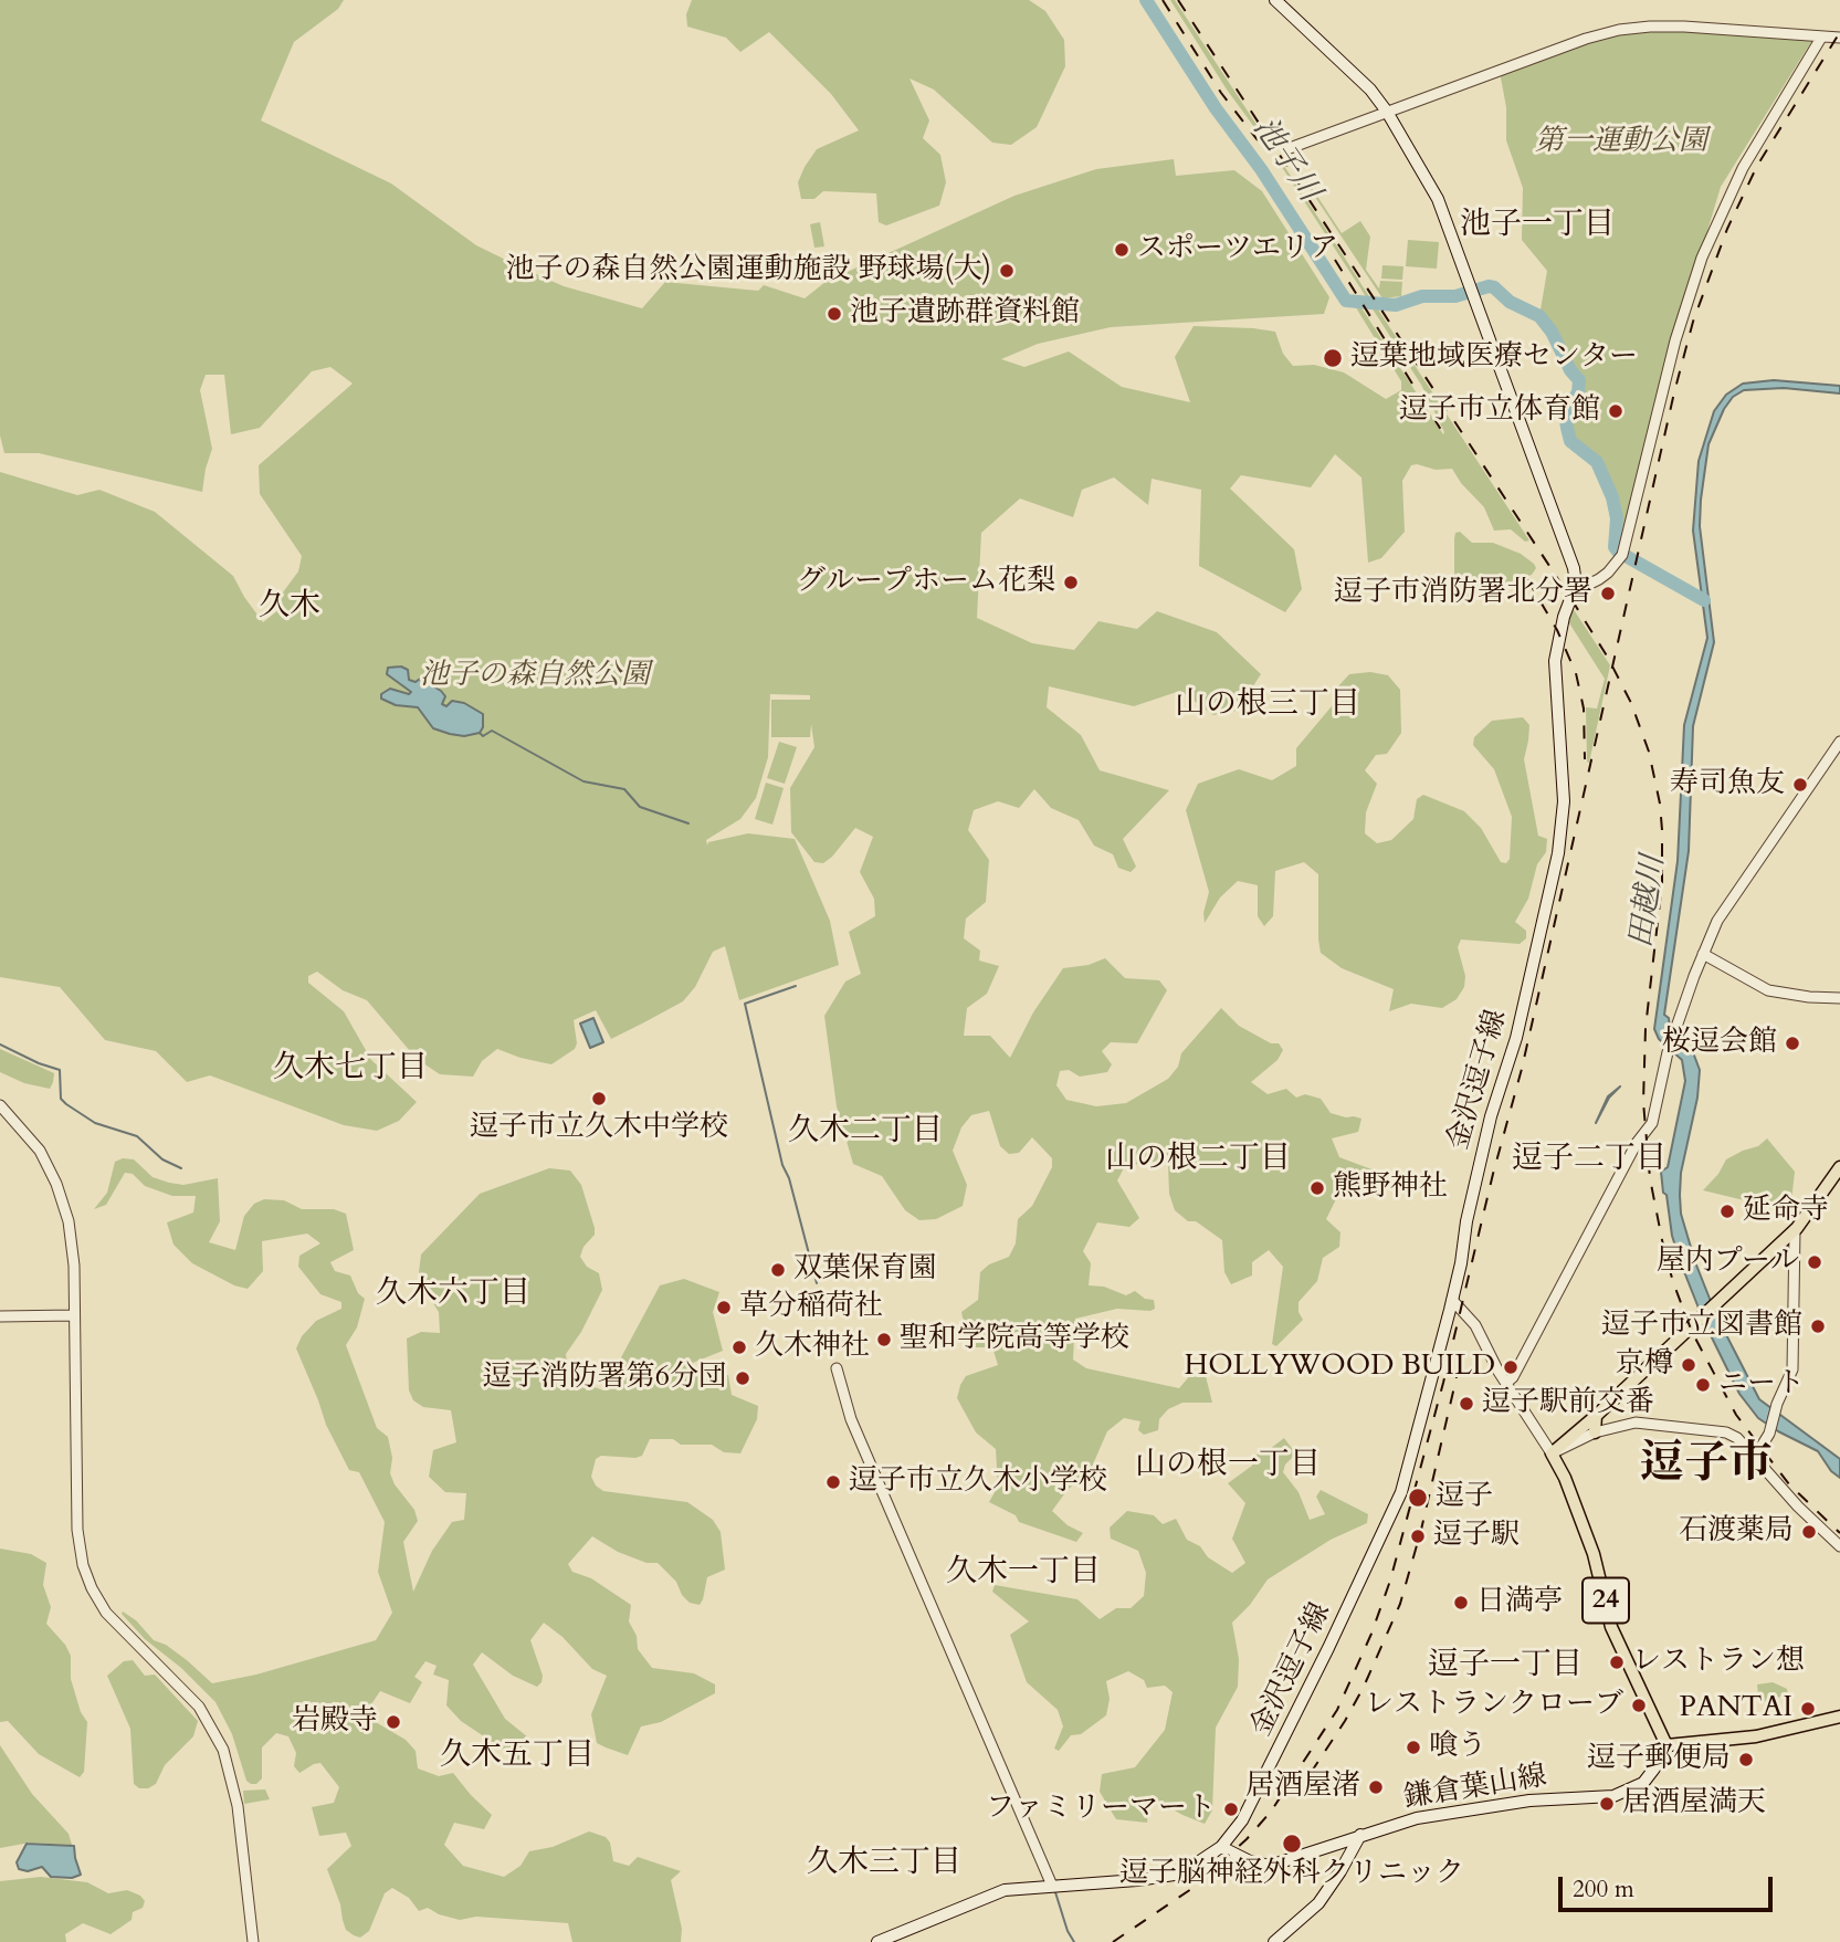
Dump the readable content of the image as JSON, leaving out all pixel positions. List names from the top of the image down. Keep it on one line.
{"streets":{"main road":["金沢逗子線","24","鎌倉葉山線"]},"crossings":[["金沢逗子線","鎌倉葉山線"],["24","鎌倉葉山線"]],"districts":["池子一丁目","久木","山の根三丁目","久木七丁目","久木二丁目","山の根二丁目","逗子二丁目","久木六丁目","山の根一丁目","逗子市","久木一丁目","逗子一丁目","久木五丁目","久木三丁目"],"water":["池子川","田越川"],"parks":["第一運動公園","池子の森自然公園"],"places":["スポーツエリア","池子の森自然公園運動施設 野球場(大)","池子遺跡群資料館","逗葉地域医療センター","逗子市立体育館","グループホーム花梨","逗子市消防署北分署","寿司魚友","桜逗会館","逗子市立久木中学校","熊野神社","延命寺","屋内プール","双葉保育園","草分稲荷社","逗子市立図書館","聖和学院高等学校","久木神社","京樽","HOLLYWOOD BUILD","逗子消防署第6分団","ニート","逗子駅前交番","逗子市立久木小学校","逗子","石渡薬局","逗子駅","日満亭","レストラン想","レストランクローブ","PANTAI","岩殿寺","喰う","逗子郵便局","居酒屋渚","居酒屋満天","ファミリーマート","逗子脳神経外科クリニック"],"scale_bar":"200 m"}
